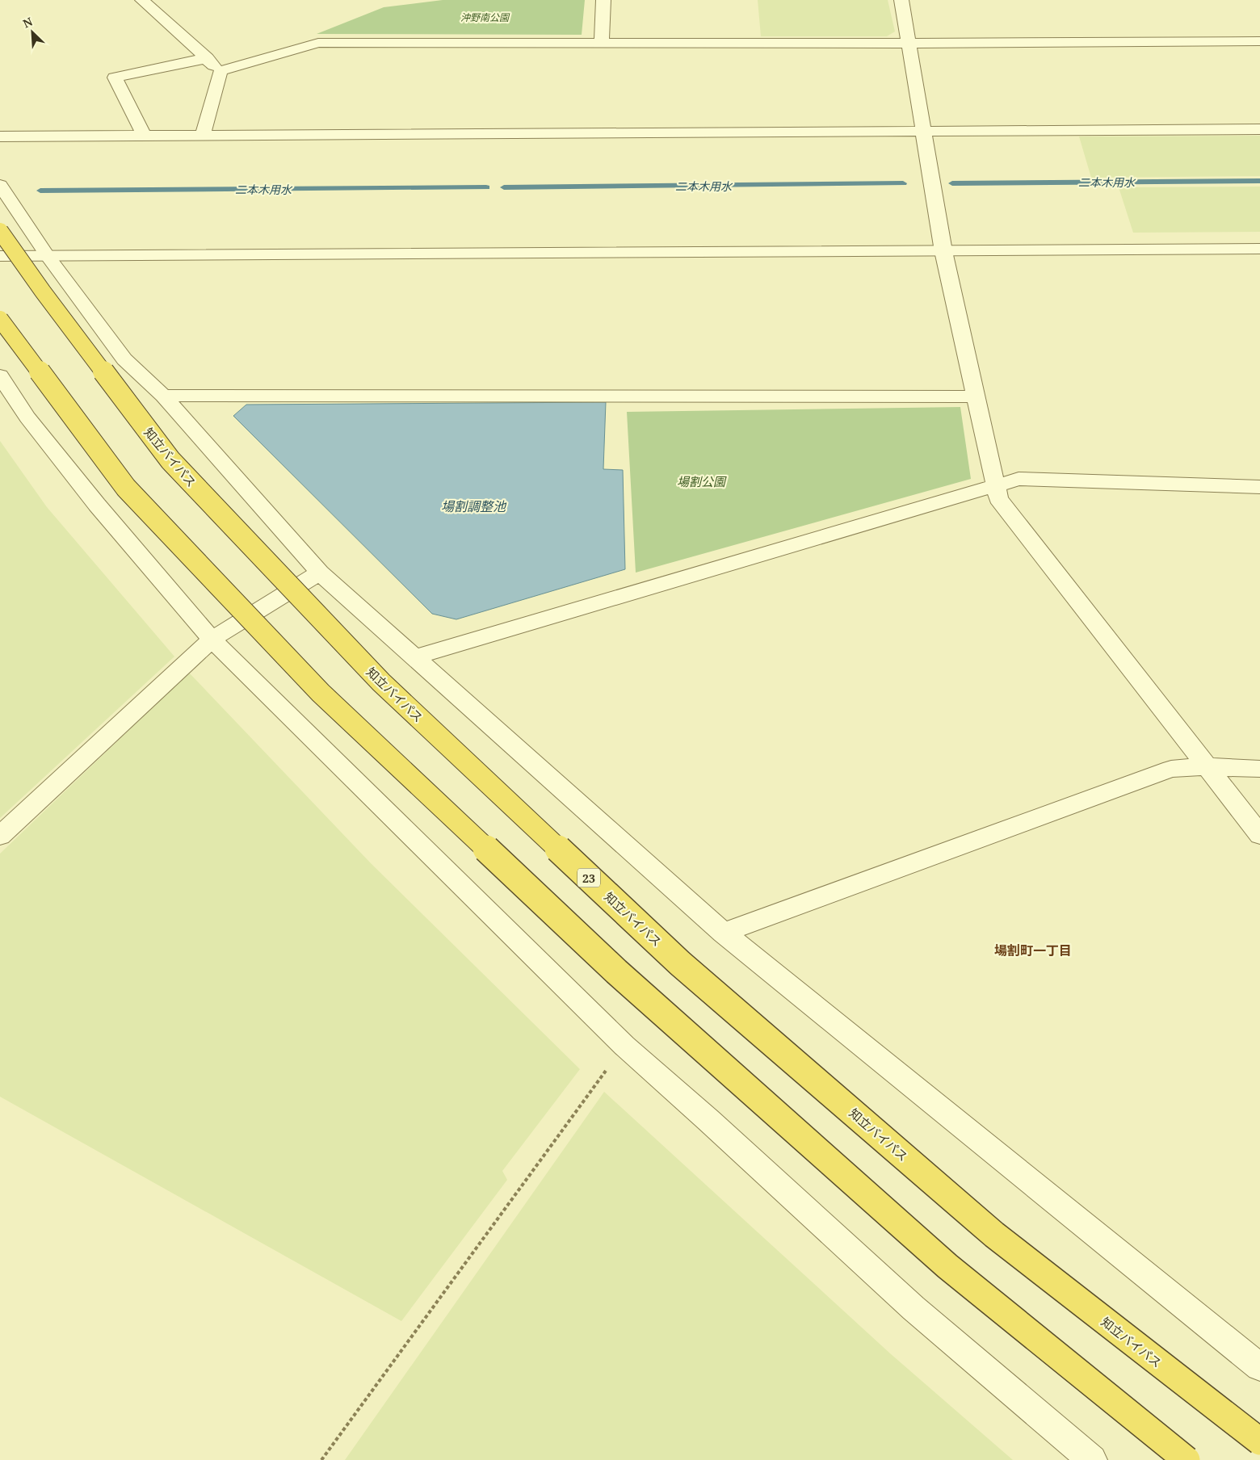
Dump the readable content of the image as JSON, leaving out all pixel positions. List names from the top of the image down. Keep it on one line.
{"streets":{"highway":["知立バイパス","23"]},"districts":["場割町一丁目"],"water":["二本木用水","場割調整池"],"parks":["沖野南公園","場割公園"],"north":"top left"}
